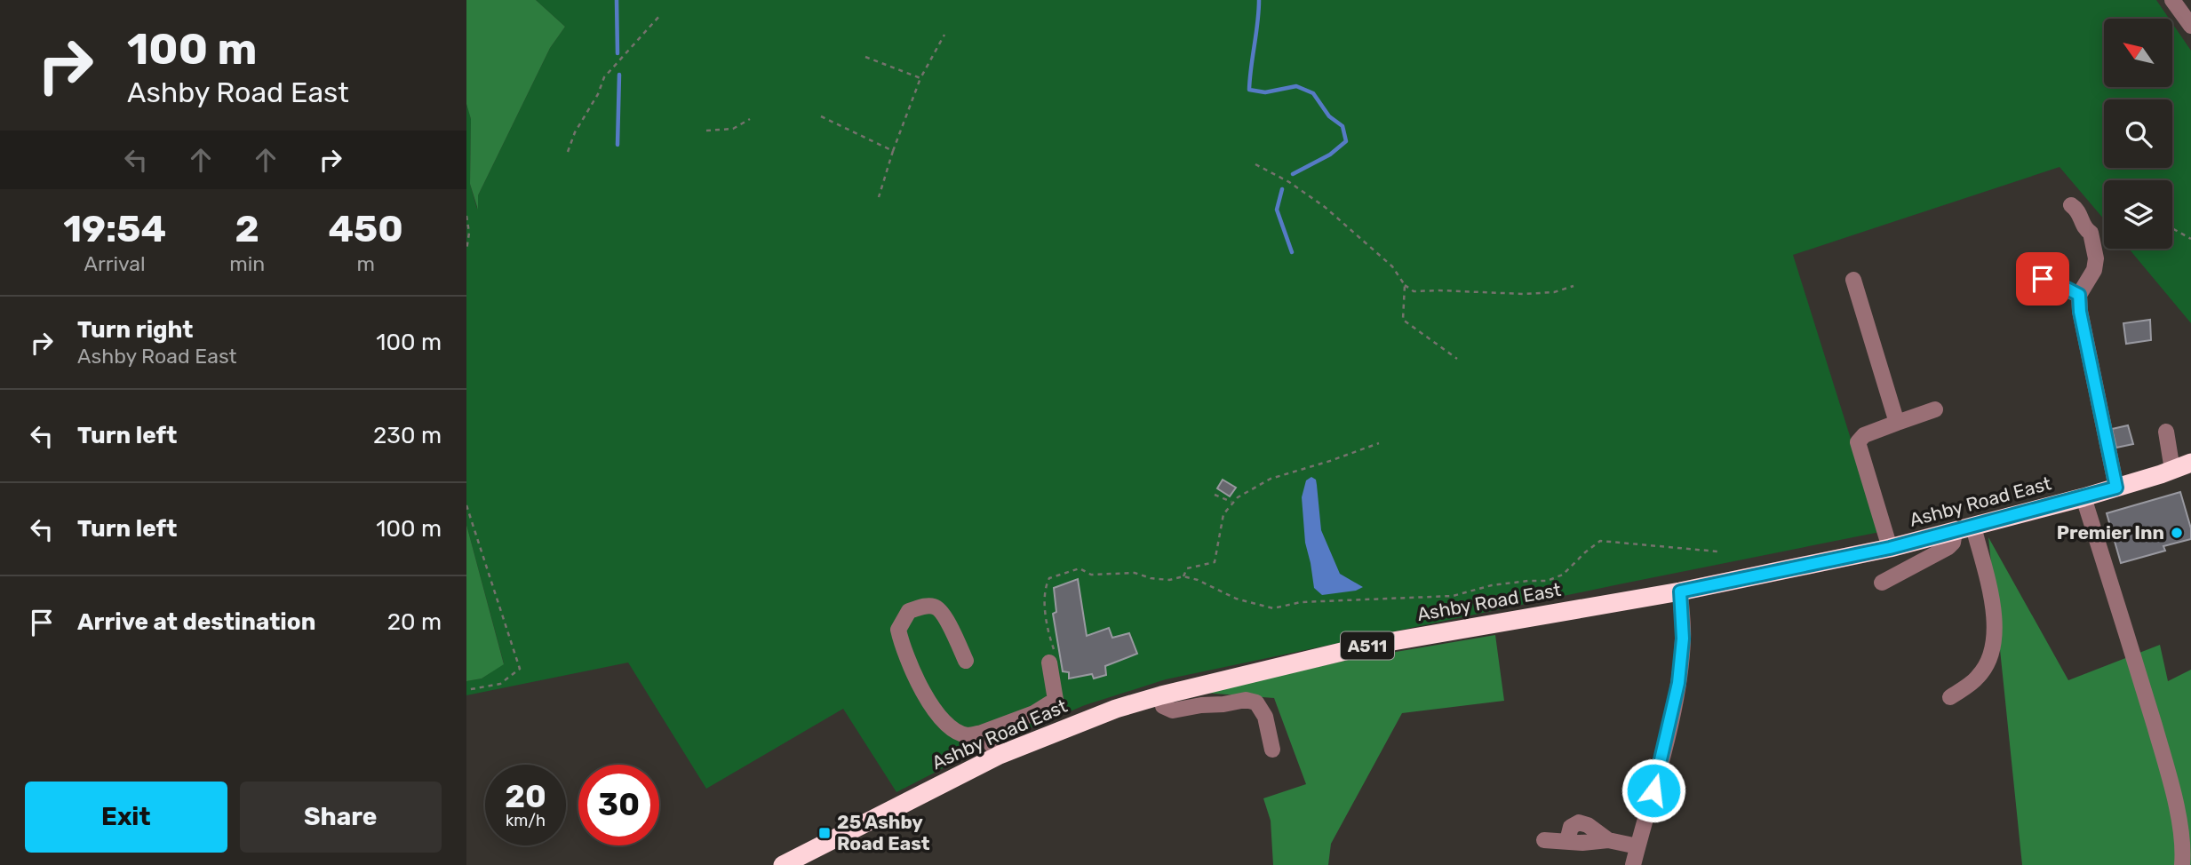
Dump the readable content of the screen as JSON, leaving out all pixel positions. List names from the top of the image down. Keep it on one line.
{"streets":{"highway":["Ashby Road East","A511"]},"places":{"other":["Premier Inn"],"transit":["25 Ashby Road East"]},"north":"top left","page":{"turn":["100 m","Ashby Road East"],"eta":["19:54","Arrival","2","min","450","m"],"list":[{"name":"Turn right","note":"Ashby Road East","value":"100 m"},{"name":"Turn left","value":"230 m"},{"name":"Turn left","value":"100 m"},{"name":"Arrive at destination","value":"20 m"}],"speed":"20 km/h","limit":"30","buttons":["Exit","Share"]}}
